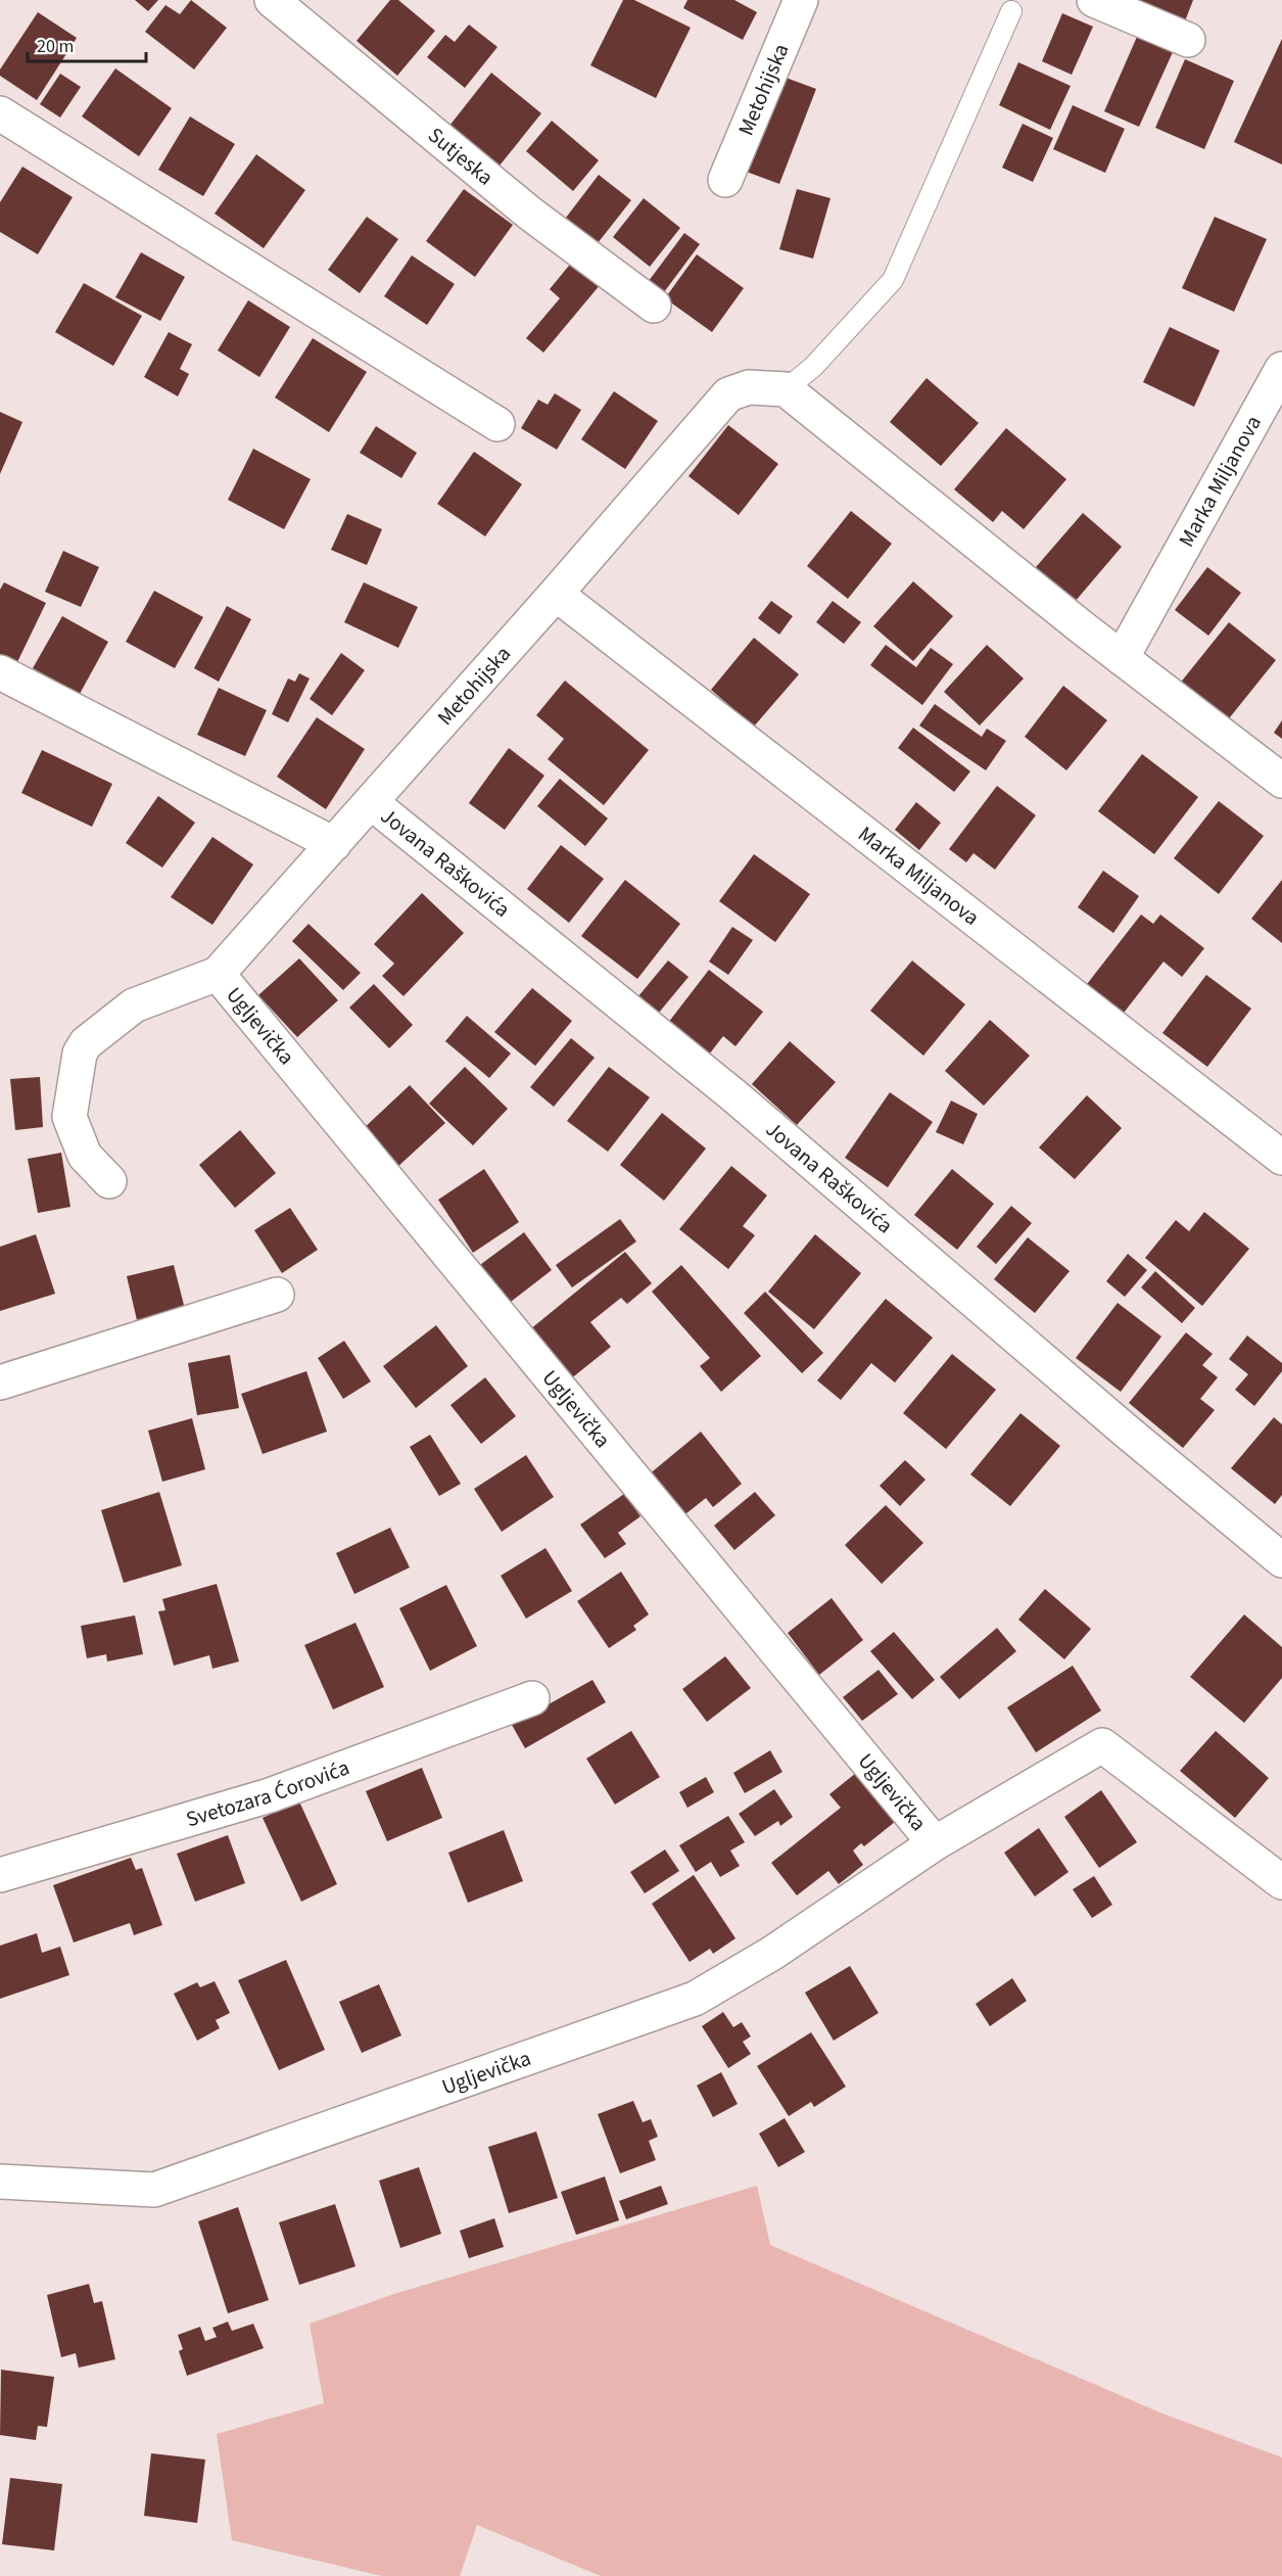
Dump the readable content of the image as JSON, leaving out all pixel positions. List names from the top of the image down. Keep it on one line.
{"streets":{"street":["Metohijska","Sutjeska","Marka Miljanova","Jovana Raškovića","Ugljevička","Svetozara Ćorovića"]},"crossings":[["Metohijska","Marka Miljanova"],["Metohijska","Jovana Raškovića"],["Metohijska","Ugljevička"]],"scale_bar":"20 m"}
